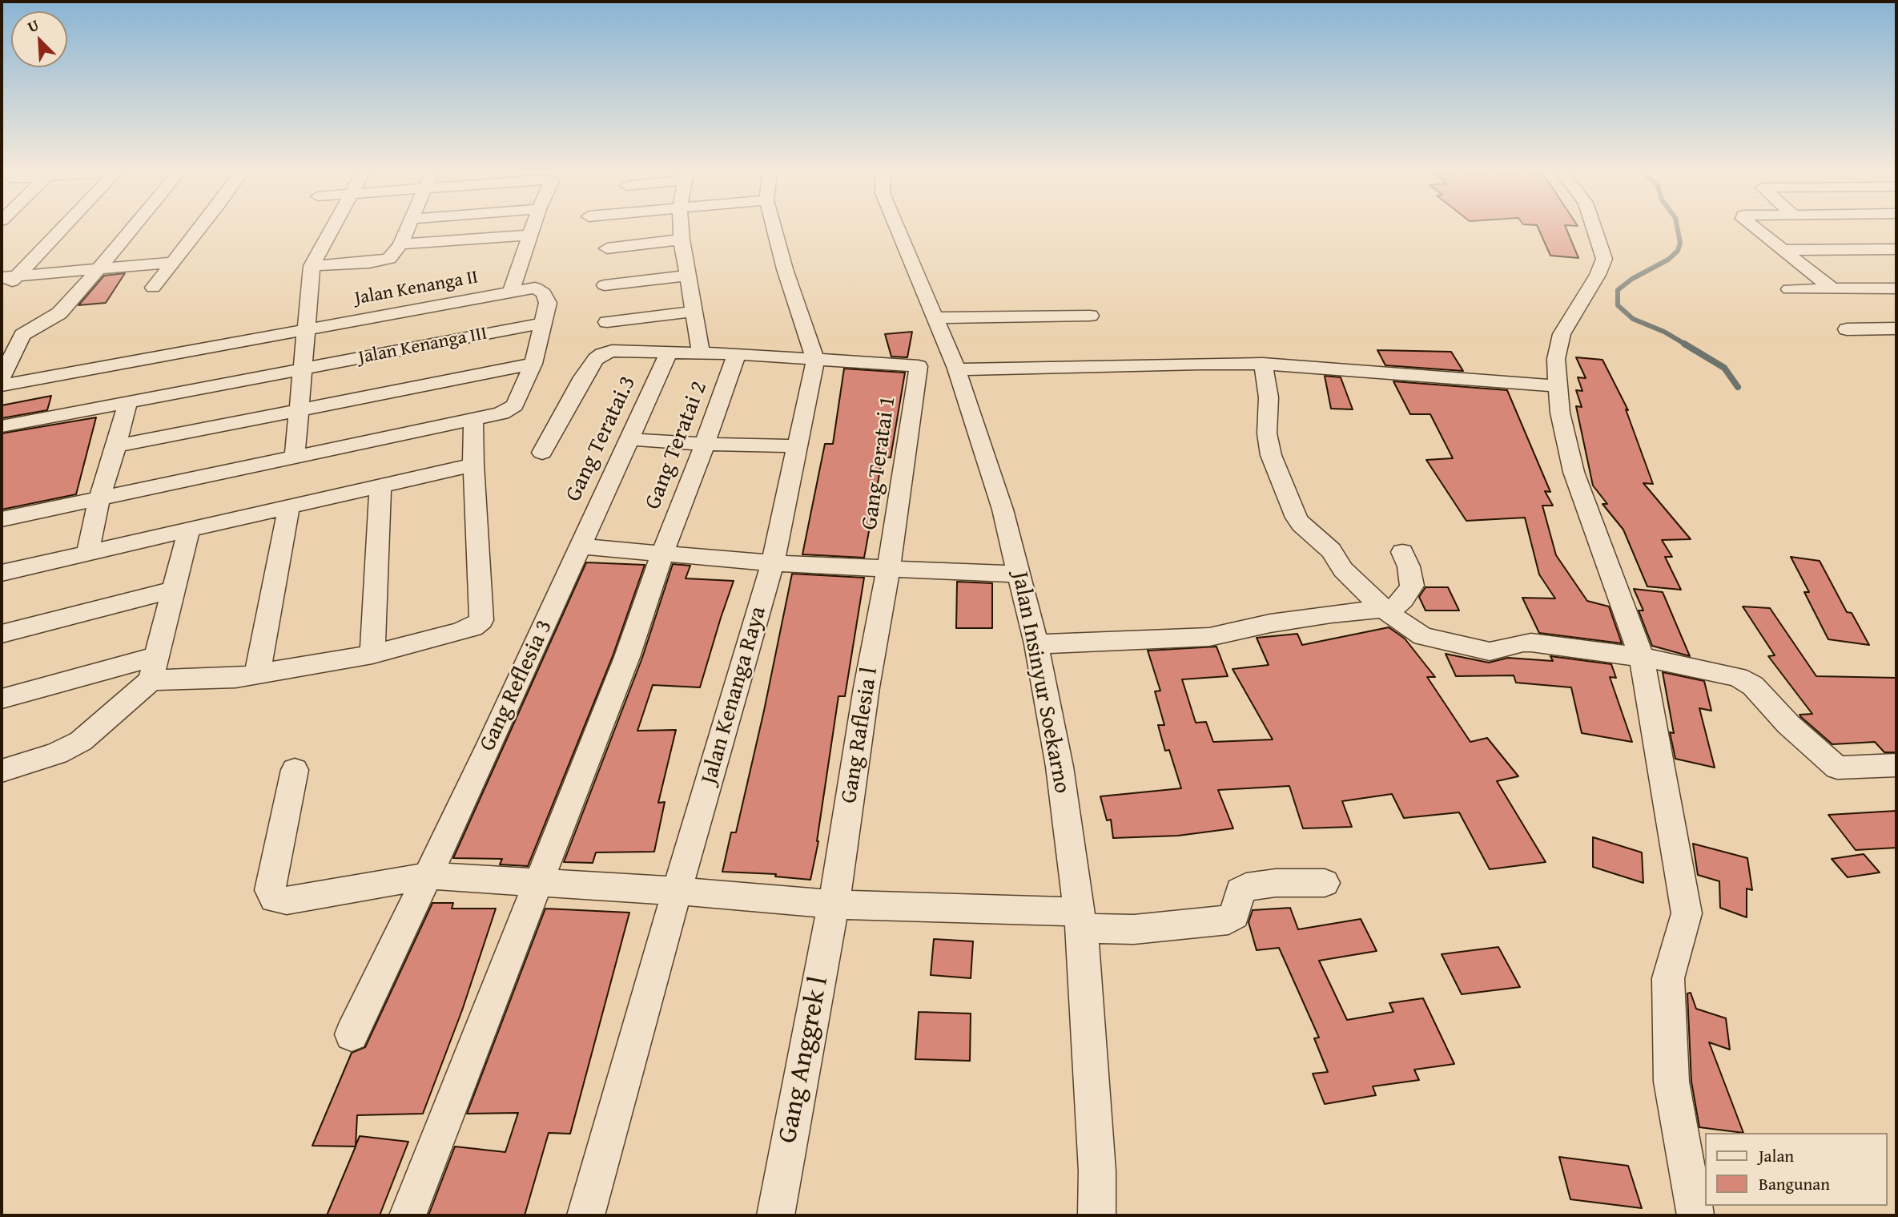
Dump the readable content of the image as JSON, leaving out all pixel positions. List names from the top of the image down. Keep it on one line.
{"streets":{"street":["Jalan Kenanga II","Jalan Kenanga III","Gang Teratai.3","Gang Teratai 2","Gang Teratai 1","Jalan Insinyur Soekarno","Gang Reflesia 3","Jalan Kenanga Raya","Gang Raflesia l","Gang Anggrek l"]},"crossings":[["Gang Teratai.3","Gang Reflesia 3"],["Gang Teratai 1","Jalan Kenanga Raya"],["Gang Teratai 1","Gang Raflesia l"],["Gang Raflesia l","Gang Anggrek l"]],"legend":["Jalan","Bangunan"],"north":"top left"}
